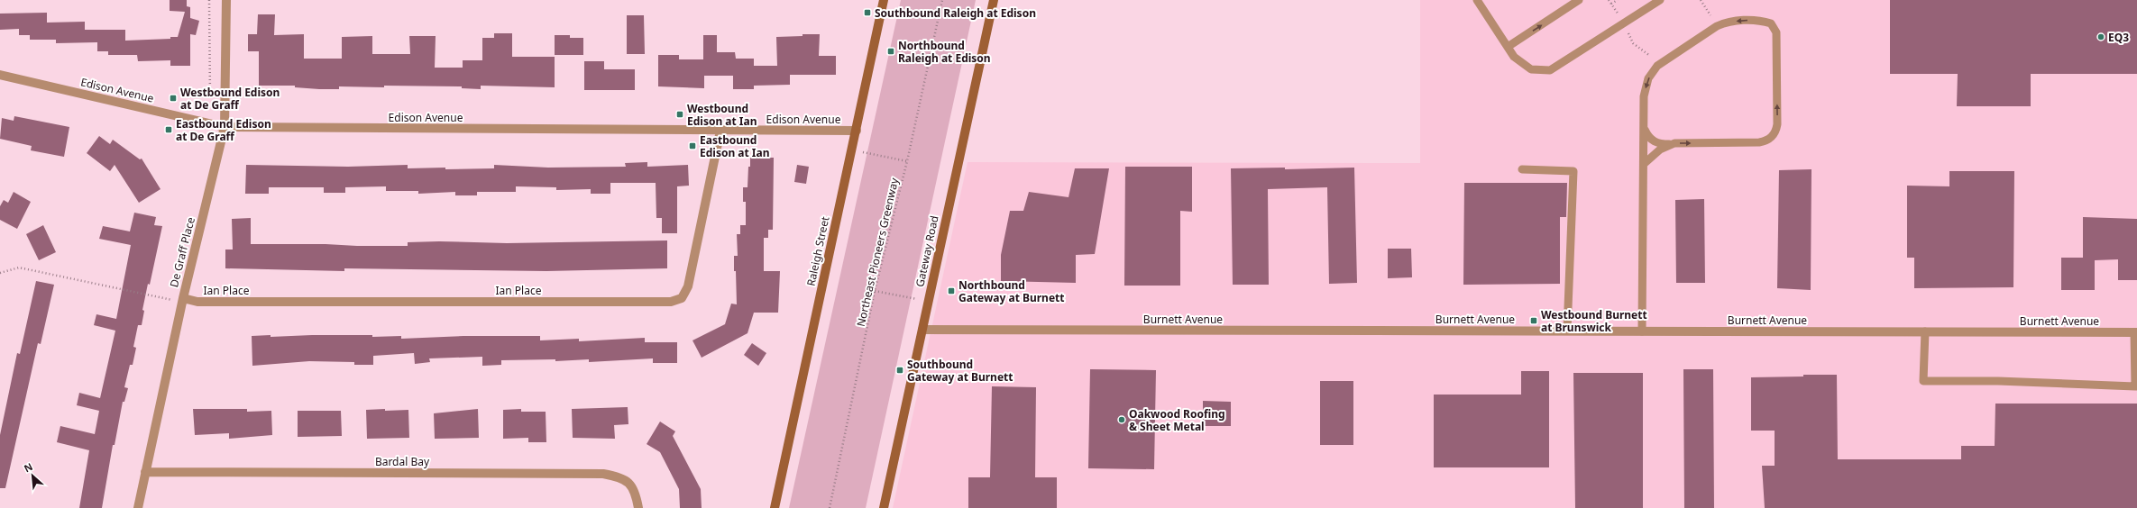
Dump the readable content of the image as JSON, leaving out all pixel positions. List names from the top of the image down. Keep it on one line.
{"streets":{"street":["Edison Avenue","Raleigh Street","Gateway Road","De Graff Place","Ian Place","Burnett Avenue","Bardal Bay"],"path":["Northeast Pioneers Greenway"]},"crossings":[["Edison Avenue","Raleigh Street"],["Edison Avenue","De Graff Place"],["Edison Avenue","Ian Place"],["Gateway Road","Burnett Avenue"],["De Graff Place","Ian Place"],["De Graff Place","Bardal Bay"]],"places":{"transit":["Southbound Raleigh at Edison","Northbound Raleigh at Edison","Westbound Edison at De Graff","Westbound Edison at Ian","Eastbound Edison at De Graff","Eastbound Edison at Ian","Northbound Gateway at Burnett","Westbound Burnett at Brunswick","Southbound Gateway at Burnett"],"other":["EQ3","Oakwood Roofing & Sheet Metal"]},"north":"top left"}
